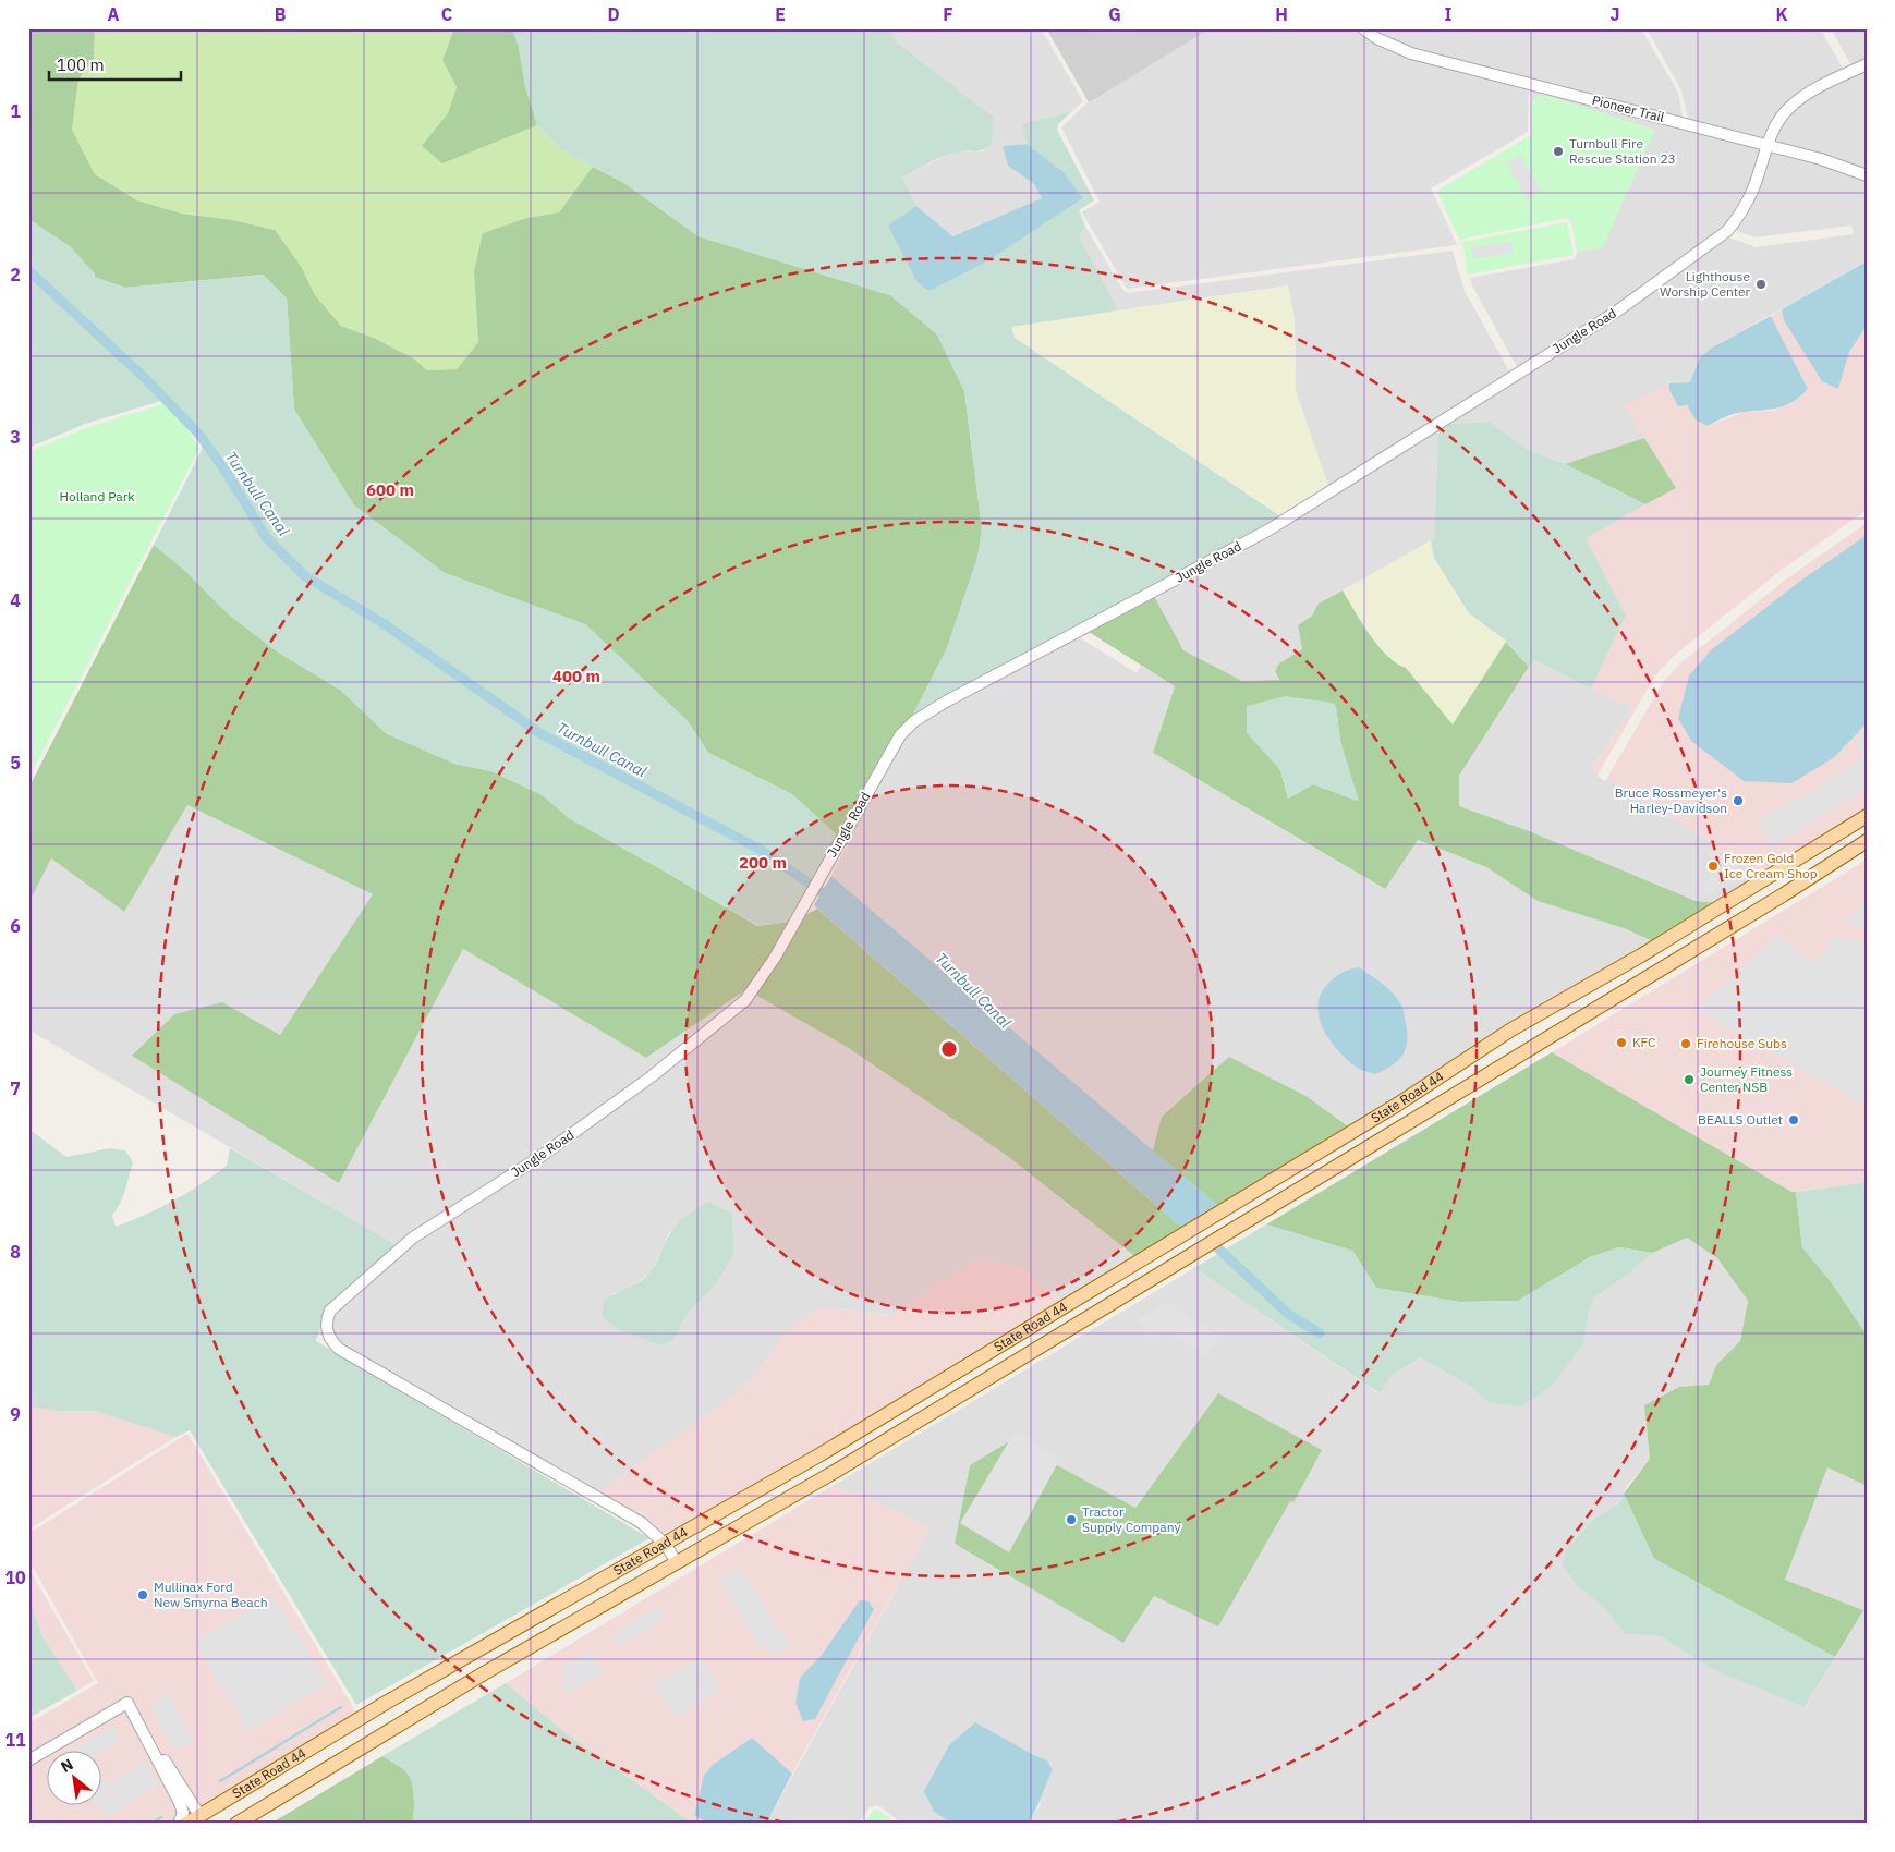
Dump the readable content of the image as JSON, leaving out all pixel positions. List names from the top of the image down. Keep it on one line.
{"streets":{"main road":["State Road 44"],"street":["Pioneer Trail","Jungle Road"]},"crossings":[["Pioneer Trail","Jungle Road"],["Jungle Road","State Road 44"]],"water":["Turnbull Canal"],"parks":["Holland Park"],"places":["Turnbull Fire Rescue Station 23","Lighthouse Worship Center","Bruce Rossmeyer's Harley-Davidson","Frozen Gold Ice Cream Shop","KFC","Firehouse Subs","Journey Fitness Center NSB","BEALLS Outlet","Tractor Supply Company","Mullinax Ford New Smyrna Beach"],"scale_bar":"100 m","north":"top left","grid":{"columns":["A","B","C","D","E","F","G","H","I","J","K"],"rows":["1","2","3","4","5","6","7","8","9","10","11"]},"rings":["600 m","400 m","200 m"]}
